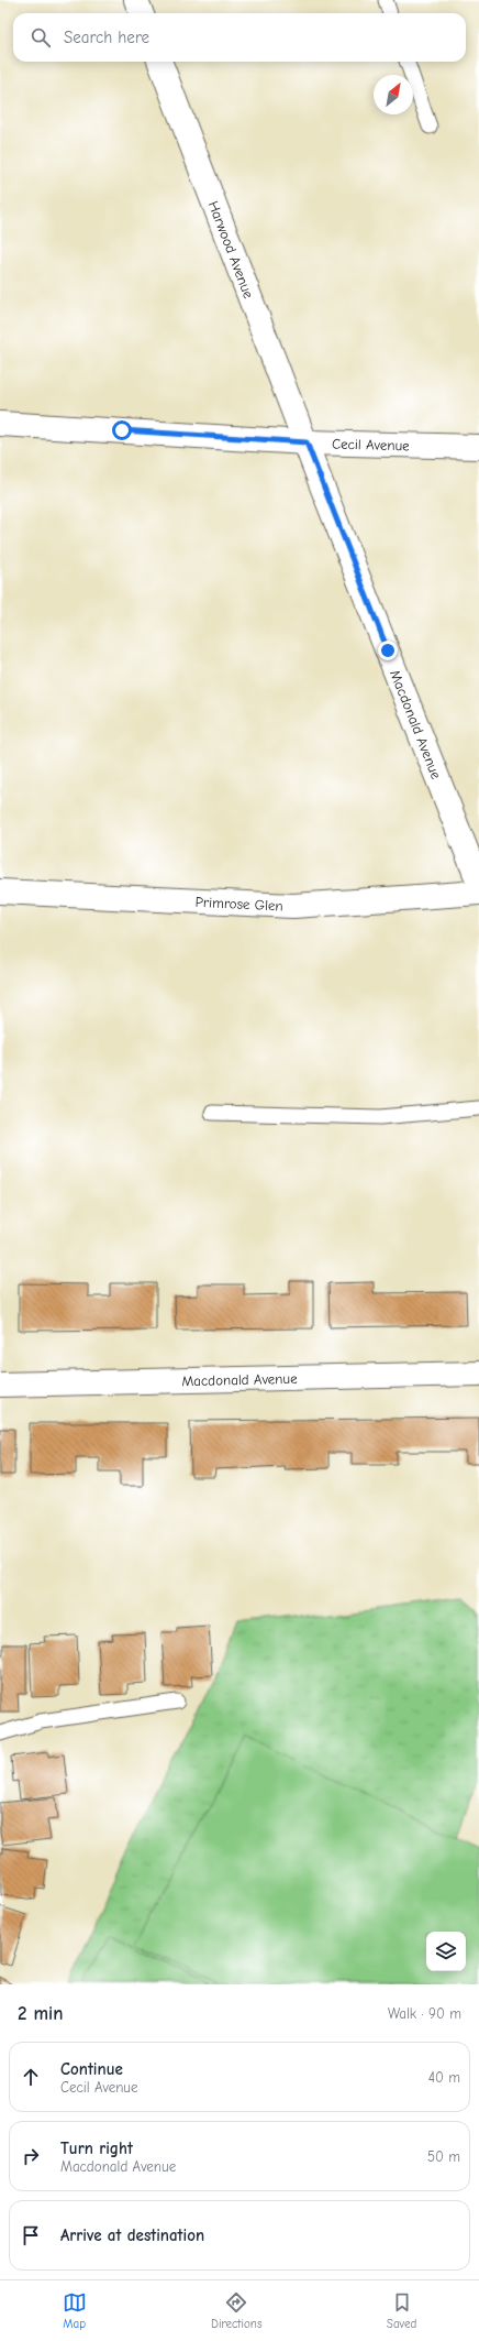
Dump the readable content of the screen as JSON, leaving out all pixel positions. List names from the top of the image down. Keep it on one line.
{"streets":{"street":["Harwood Avenue","Cecil Avenue","Macdonald Avenue","Primrose Glen"]},"crossings":[["Harwood Avenue","Cecil Avenue"],["Harwood Avenue","Macdonald Avenue"],["Cecil Avenue","Macdonald Avenue"]],"north":"top right","page":{"search":"Search here","heading":["2 min","Walk · 90 m"],"list":[["Continue","Cecil Avenue","40 m"],["Turn right","Macdonald Avenue","50 m"],"Arrive at destination"],"nav":["Map","Directions","Saved"]}}
